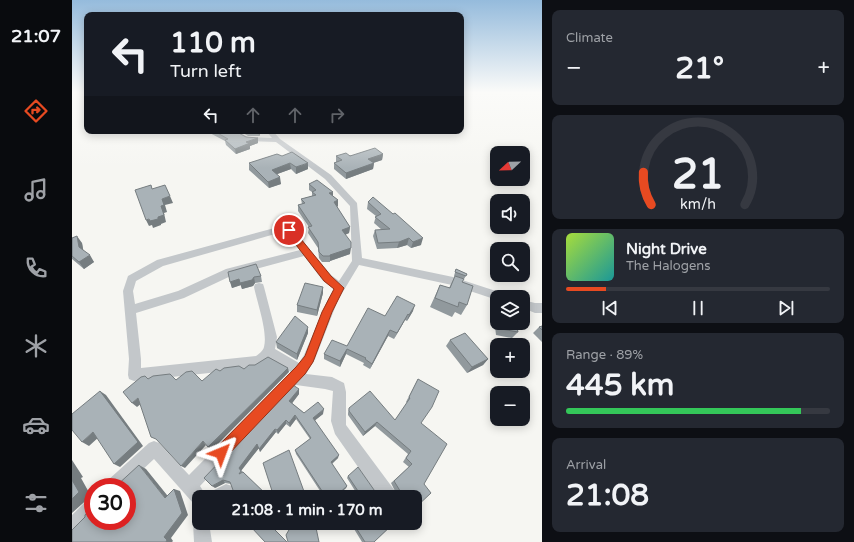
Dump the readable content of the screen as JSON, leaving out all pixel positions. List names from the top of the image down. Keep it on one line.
{"north":"left","page":{"tabs":"21:07","tile":["Climate",["Range · 89%","445 km"],["Arrival","21:08"]],"turn":["110 m","Turn left"],"heat":["−","21°","+"],"map_buttons":["+","−"],"song":["Night Drive","The Halogens"],"limit":"30","trip":"21:08 · 1 min · 170 m","gauge":["21","km/h"]}}
